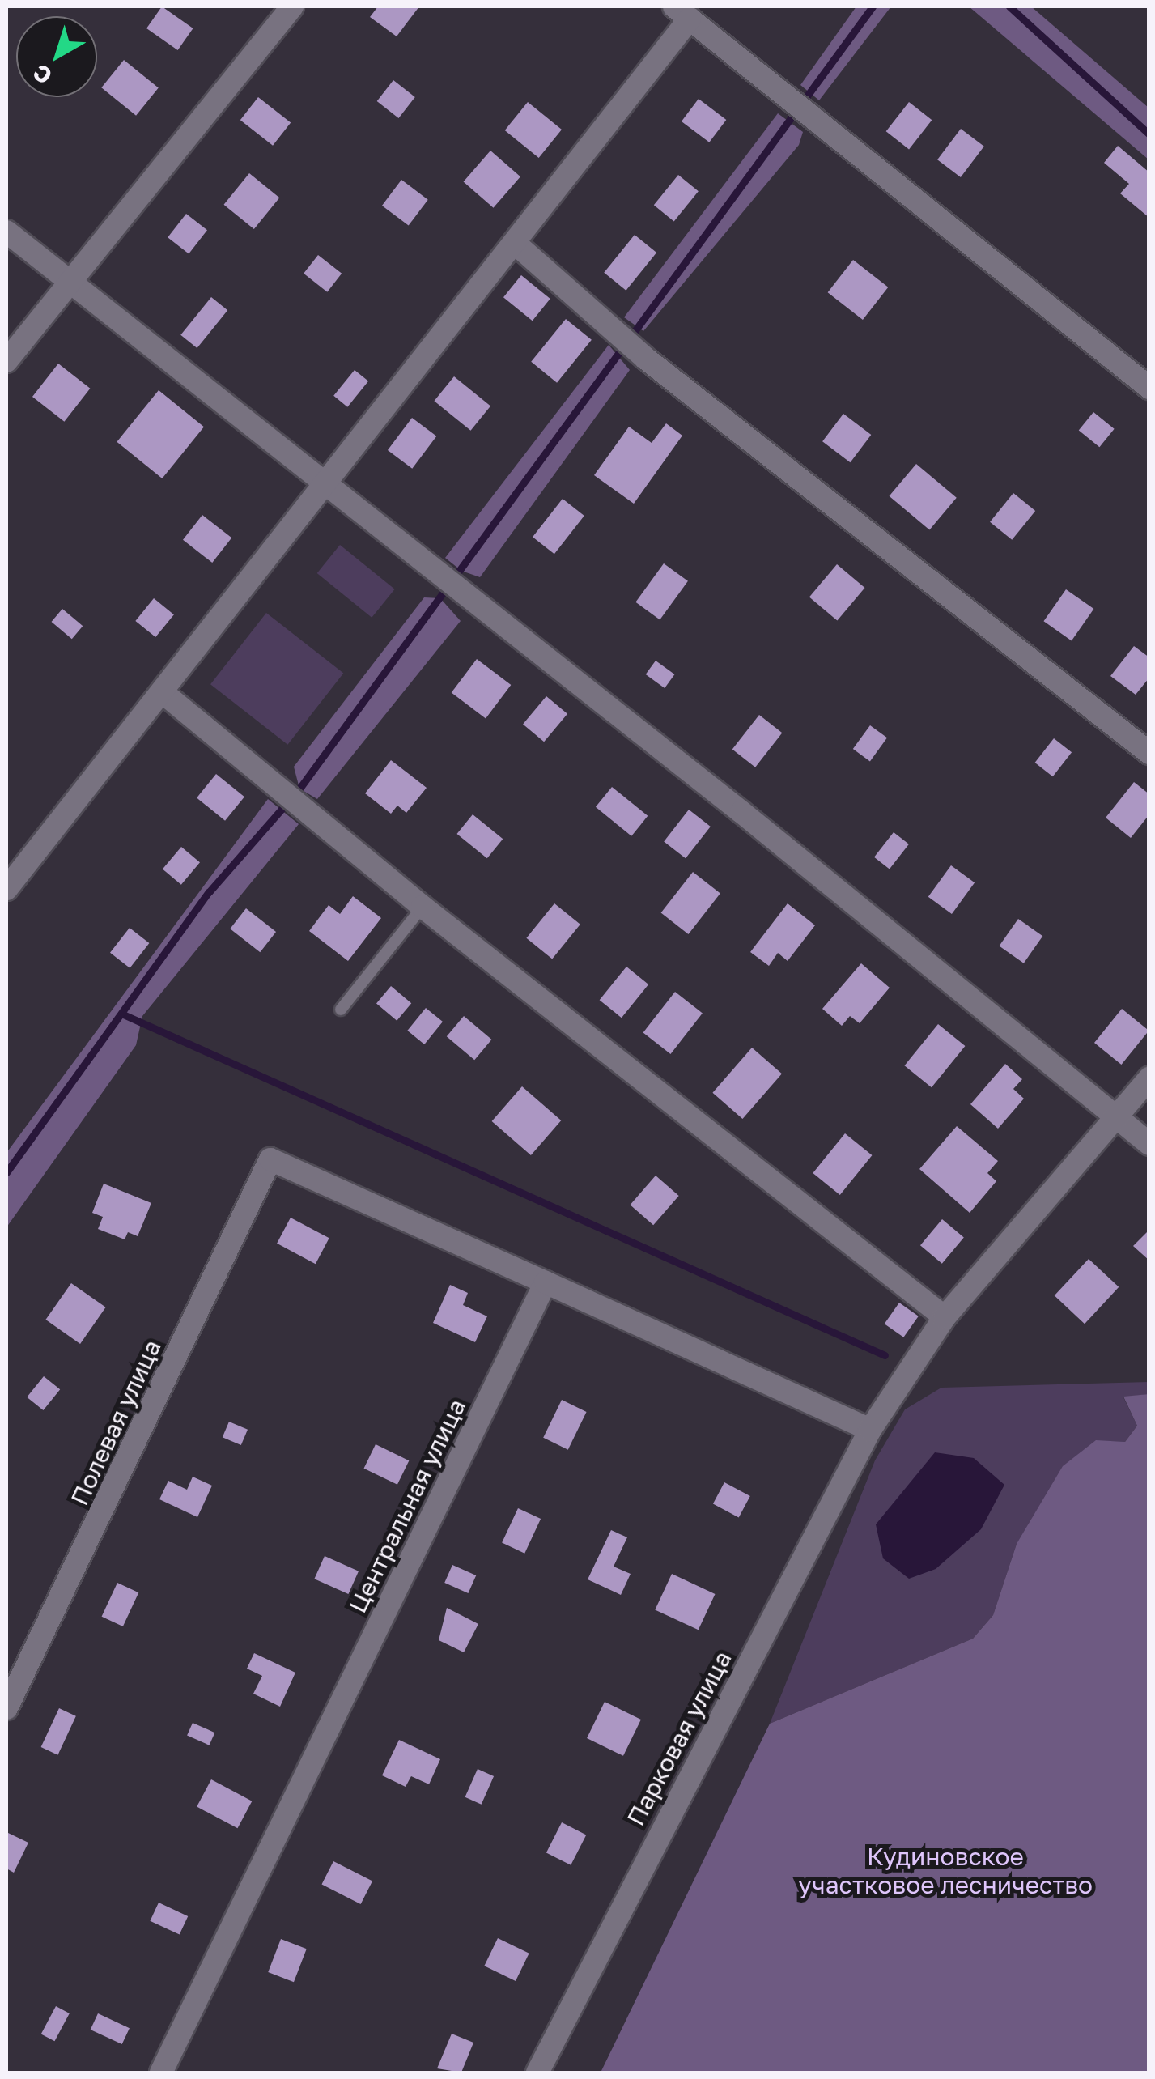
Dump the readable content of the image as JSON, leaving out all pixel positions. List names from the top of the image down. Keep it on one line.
{"streets":{"street":["Полевая улица","Центральная улица","Парковая улица"]},"crossings":[["Полевая улица","Центральная улица"]],"parks":["Кудиновское участковое лесничество"],"north":"bottom left"}
